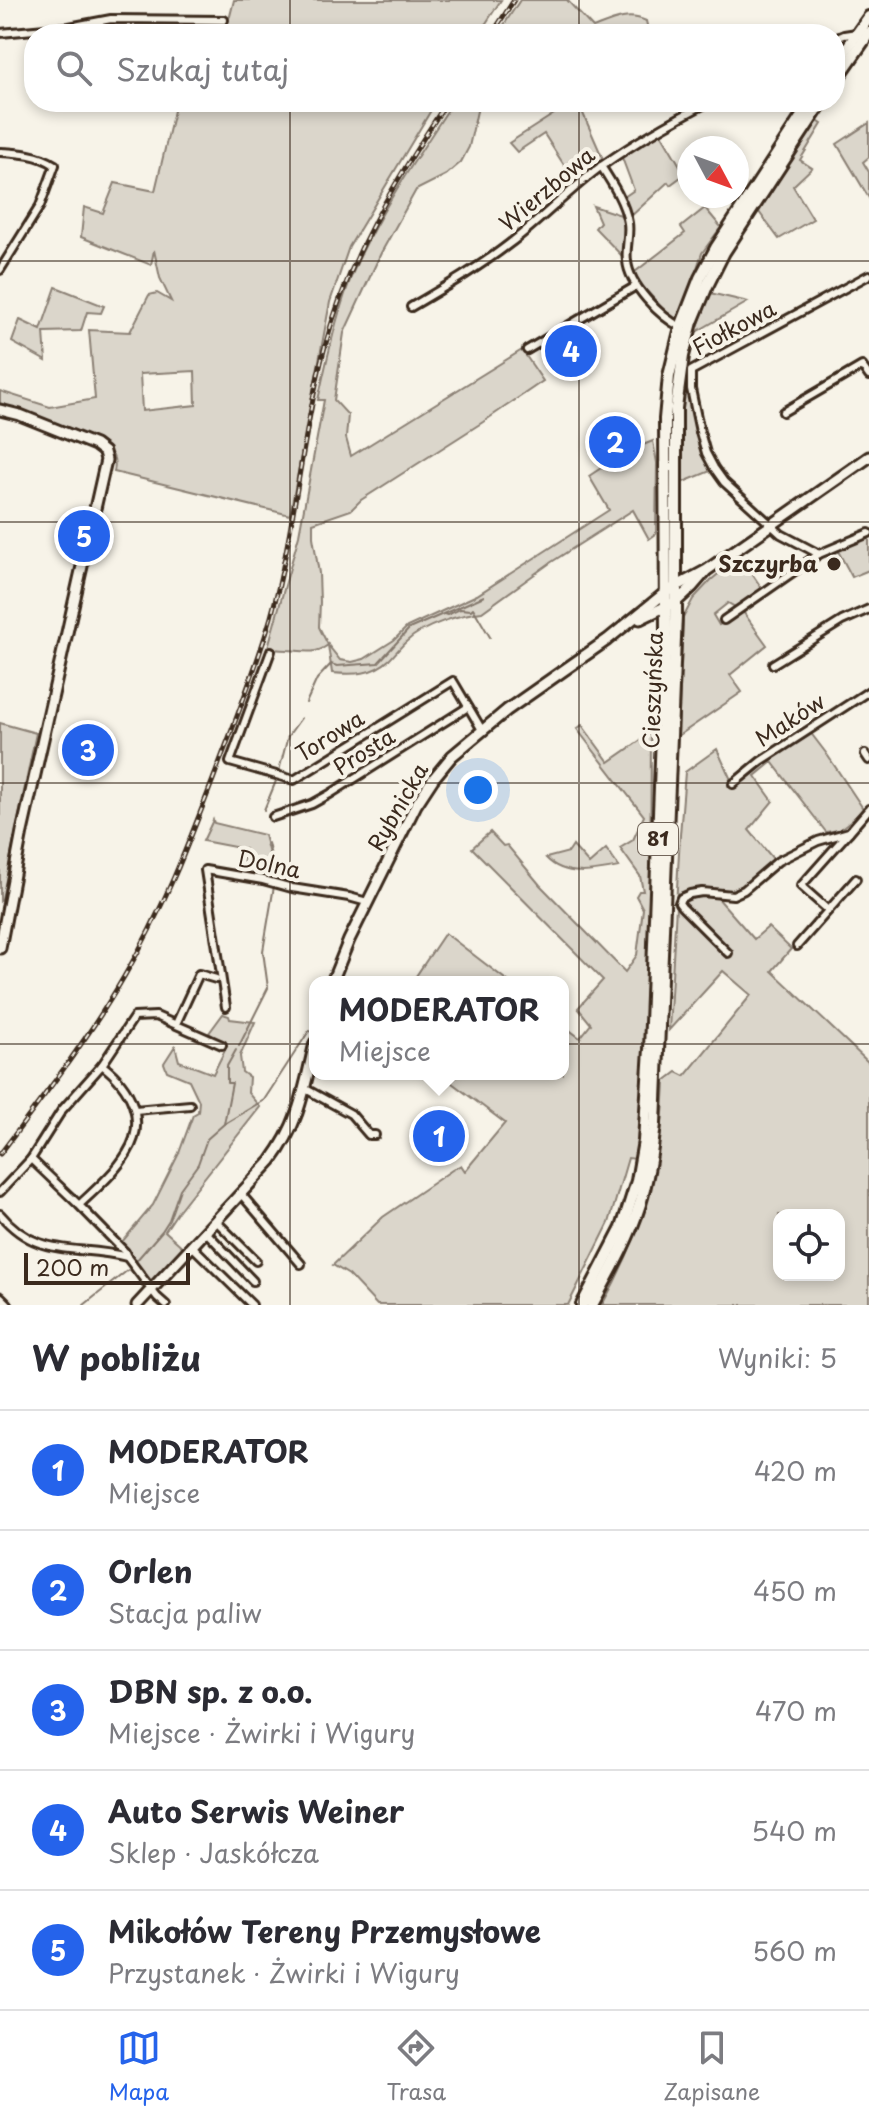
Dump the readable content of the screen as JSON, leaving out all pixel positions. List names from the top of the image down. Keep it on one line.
{"streets":{"main road":["Cieszyńska","81"],"street":["Wierzbowa","Fiołkowa","Maków","Torowa","Prosta","Rybnicka","Dolna"]},"crossings":[["Cieszyńska","Rybnicka"],["Torowa","Prosta"],["Torowa","Rybnicka"],["Rybnicka","Dolna"]],"places":["Szczyrba"],"scale_bar":"200 m","north":"bottom right","page":{"search":"Szukaj tutaj","pins":["4","2","5","3","1"],"popup":["MODERATOR","Miejsce"],"scale":"200 m","heading":["W pobliżu","Wyniki: 5"],"list":[{"mark":"1","name":"MODERATOR","note":"Miejsce","value":"420 m"},{"mark":"2","name":"Orlen","note":"Stacja paliw","value":"450 m"},{"mark":"3","name":"DBN sp. z o.o.","note":"Miejsce · Żwirki i Wigury","value":"470 m"},{"mark":"4","name":"Auto Serwis Weiner","note":"Sklep · Jaskółcza","value":"540 m"},{"mark":"5","name":"Mikołów Tereny Przemysłowe","note":"Przystanek · Żwirki i Wigury","value":"560 m"}],"nav":["Mapa","Trasa","Zapisane"]}}
